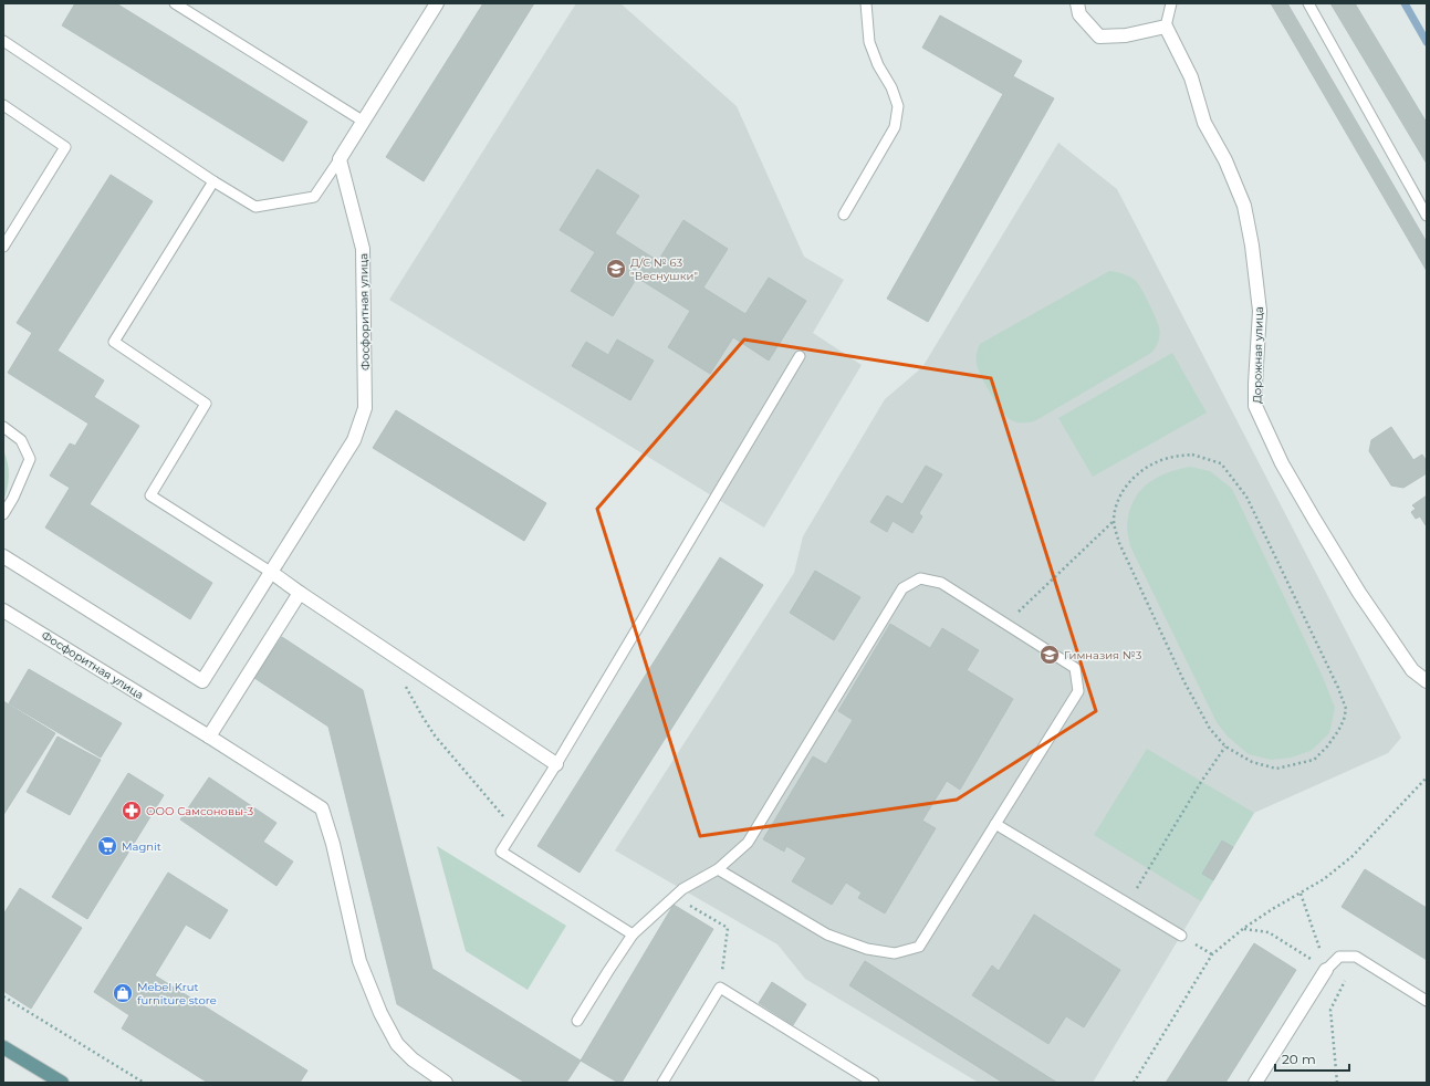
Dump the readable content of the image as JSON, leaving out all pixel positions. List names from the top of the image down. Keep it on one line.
{"streets":{"street":["Фосфоритная улица","Дорожная улица"]},"places":{"school or university":["Д/С № 63 \"Веснушки\"","Гимназия №3"],"pharmacy":["ООО Самсоновы-3"],"supermarket":["Magnit"],"shop":["Mebel Krut furniture store"]},"scale_bar":"20 m"}
